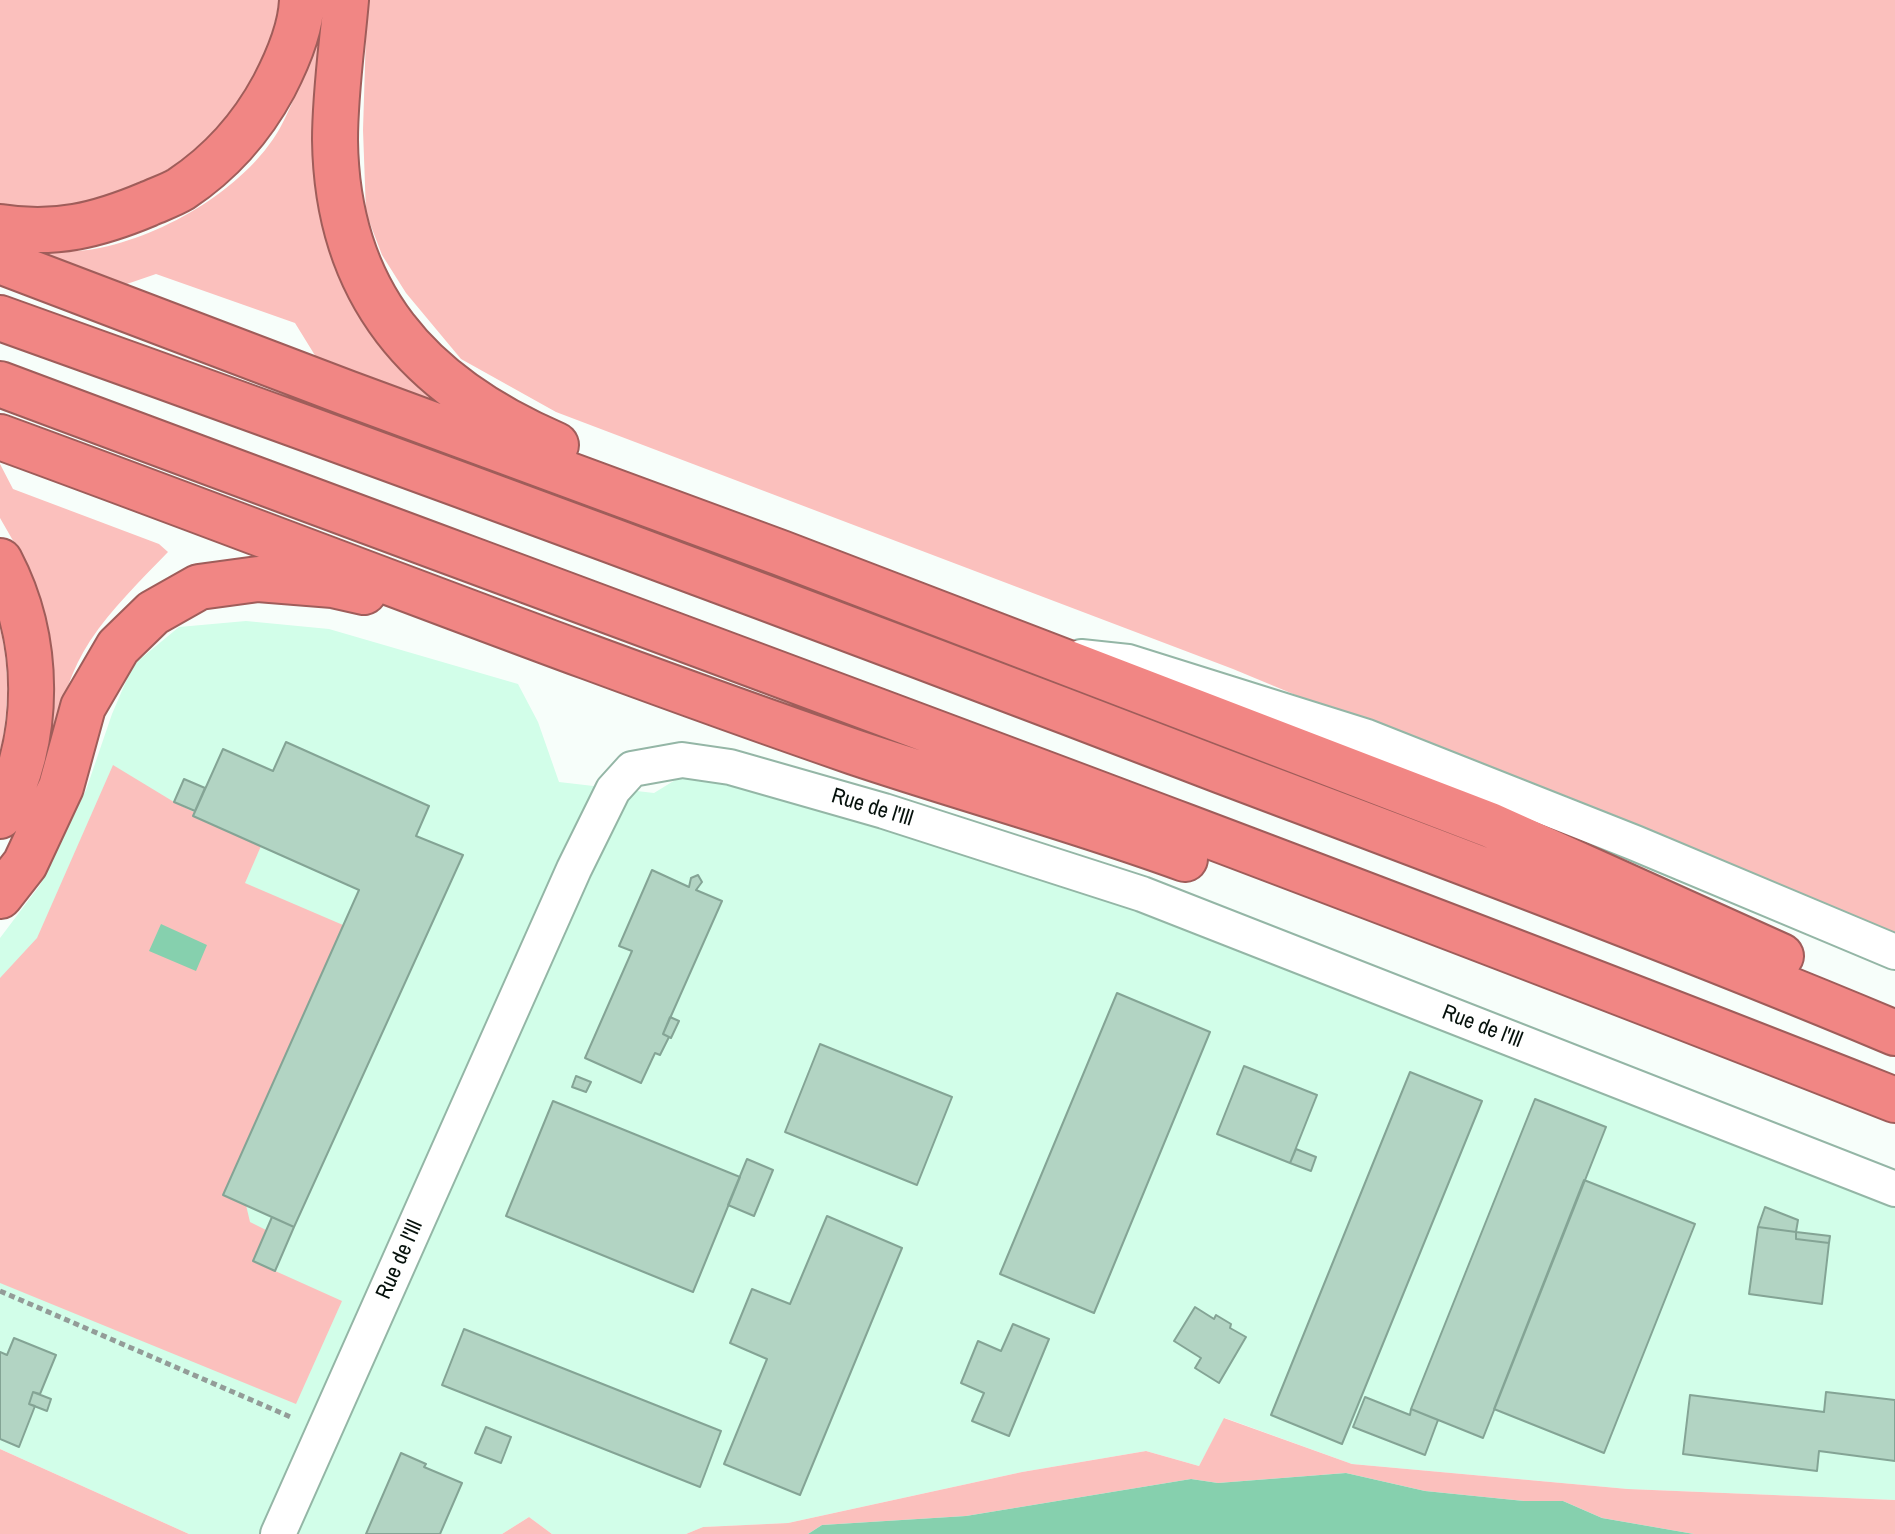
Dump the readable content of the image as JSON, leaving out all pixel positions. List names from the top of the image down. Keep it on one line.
{"streets":{"street":["Rue de l'Ill"]}}
